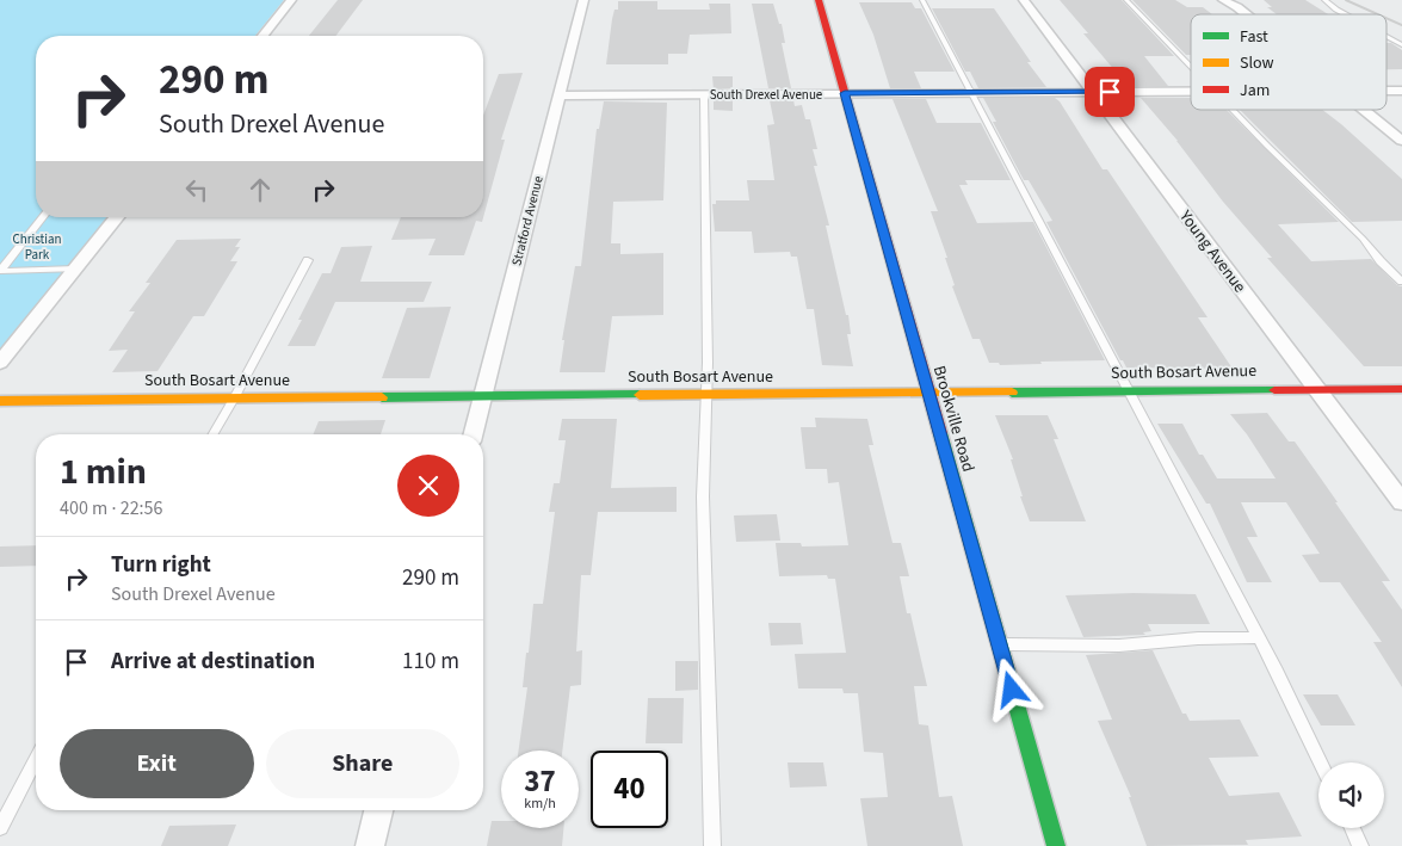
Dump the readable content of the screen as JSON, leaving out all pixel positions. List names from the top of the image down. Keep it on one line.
{"streets":{"street":["South Drexel Avenue","Stratford Avenue","Young Avenue","South Bosart Avenue","Brookville Road"]},"crossings":[["South Drexel Avenue","Stratford Avenue"],["South Drexel Avenue","Young Avenue"],["South Drexel Avenue","Brookville Road"],["Stratford Avenue","South Bosart Avenue"],["Young Avenue","South Bosart Avenue"],["South Bosart Avenue","Brookville Road"]],"parks":["Christian Park"],"legend":["Fast","Slow","Jam"],"page":{"turn":["290 m","South Drexel Avenue"],"heading":["1 min","400 m · 22:56"],"list":[{"name":"Turn right","note":"South Drexel Avenue","value":"290 m"},{"name":"Arrive at destination","value":"110 m"}],"buttons":["Exit","Share"],"speed":"37 km/h","limit":"40"}}
